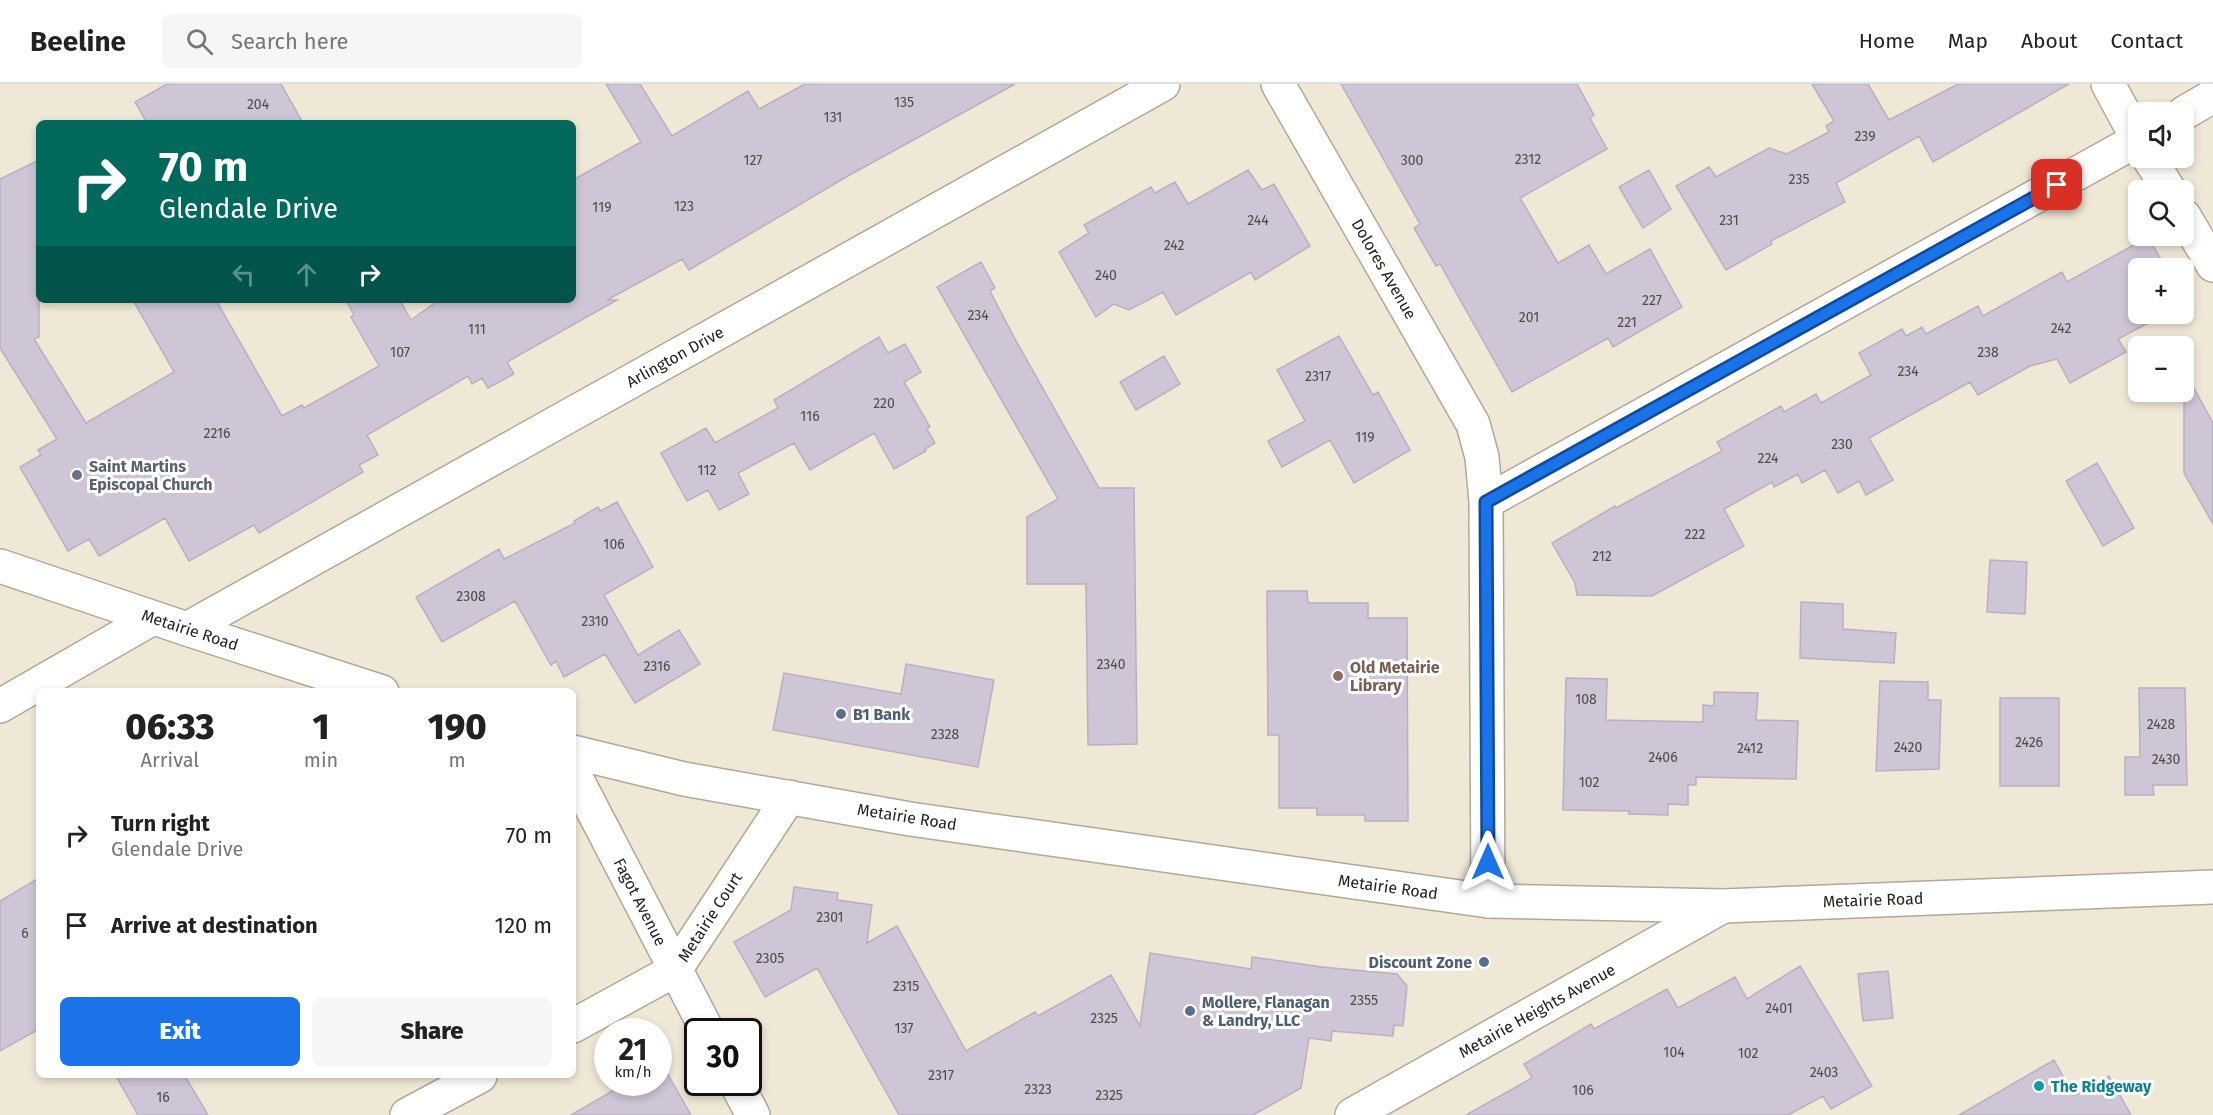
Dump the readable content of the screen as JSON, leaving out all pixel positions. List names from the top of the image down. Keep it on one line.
{"streets":{"street":["Dolores Avenue","Arlington Drive","Metairie Road","Fagot Avenue","Metairie Court","Metairie Heights Avenue"]},"crossings":[["Dolores Avenue","Metairie Road"],["Arlington Drive","Metairie Road"],["Metairie Road","Metairie Court"],["Metairie Road","Metairie Heights Avenue"],["Fagot Avenue","Metairie Court"]],"places":["Saint Martins Episcopal Church","Old Metairie Library","B1 Bank","Discount Zone","Mollere, Flanagan & Landry, LLC","The Ridgeway"],"house_numbers":["135","204","131","239","2312","127","300","235","123","119","244","231","242","240","227","234","201","221","242","111","107","238","234","2317","220","116","2216","119","230","224","112","222","106","212","2308","2310","2340","2316","108","2428","2328","2426","2420","2412","2406","2430","102","2301","6","2305","2315","2355","2401","2325","137","104","102","2403","2317","2323","106","2325","16"],"page":{"header":"Beeline","search":"Search here","nav":["Home","Map","About","Contact"],"map_buttons":["+","−"],"turn":["70 m","Glendale Drive"],"eta":["06:33","Arrival","1","min","190","m"],"list":[{"name":"Turn right","note":"Glendale Drive","value":"70 m"},{"name":"Arrive at destination","value":"120 m"}],"buttons":["Exit","Share"],"speed":"21 km/h","limit":"30"}}
